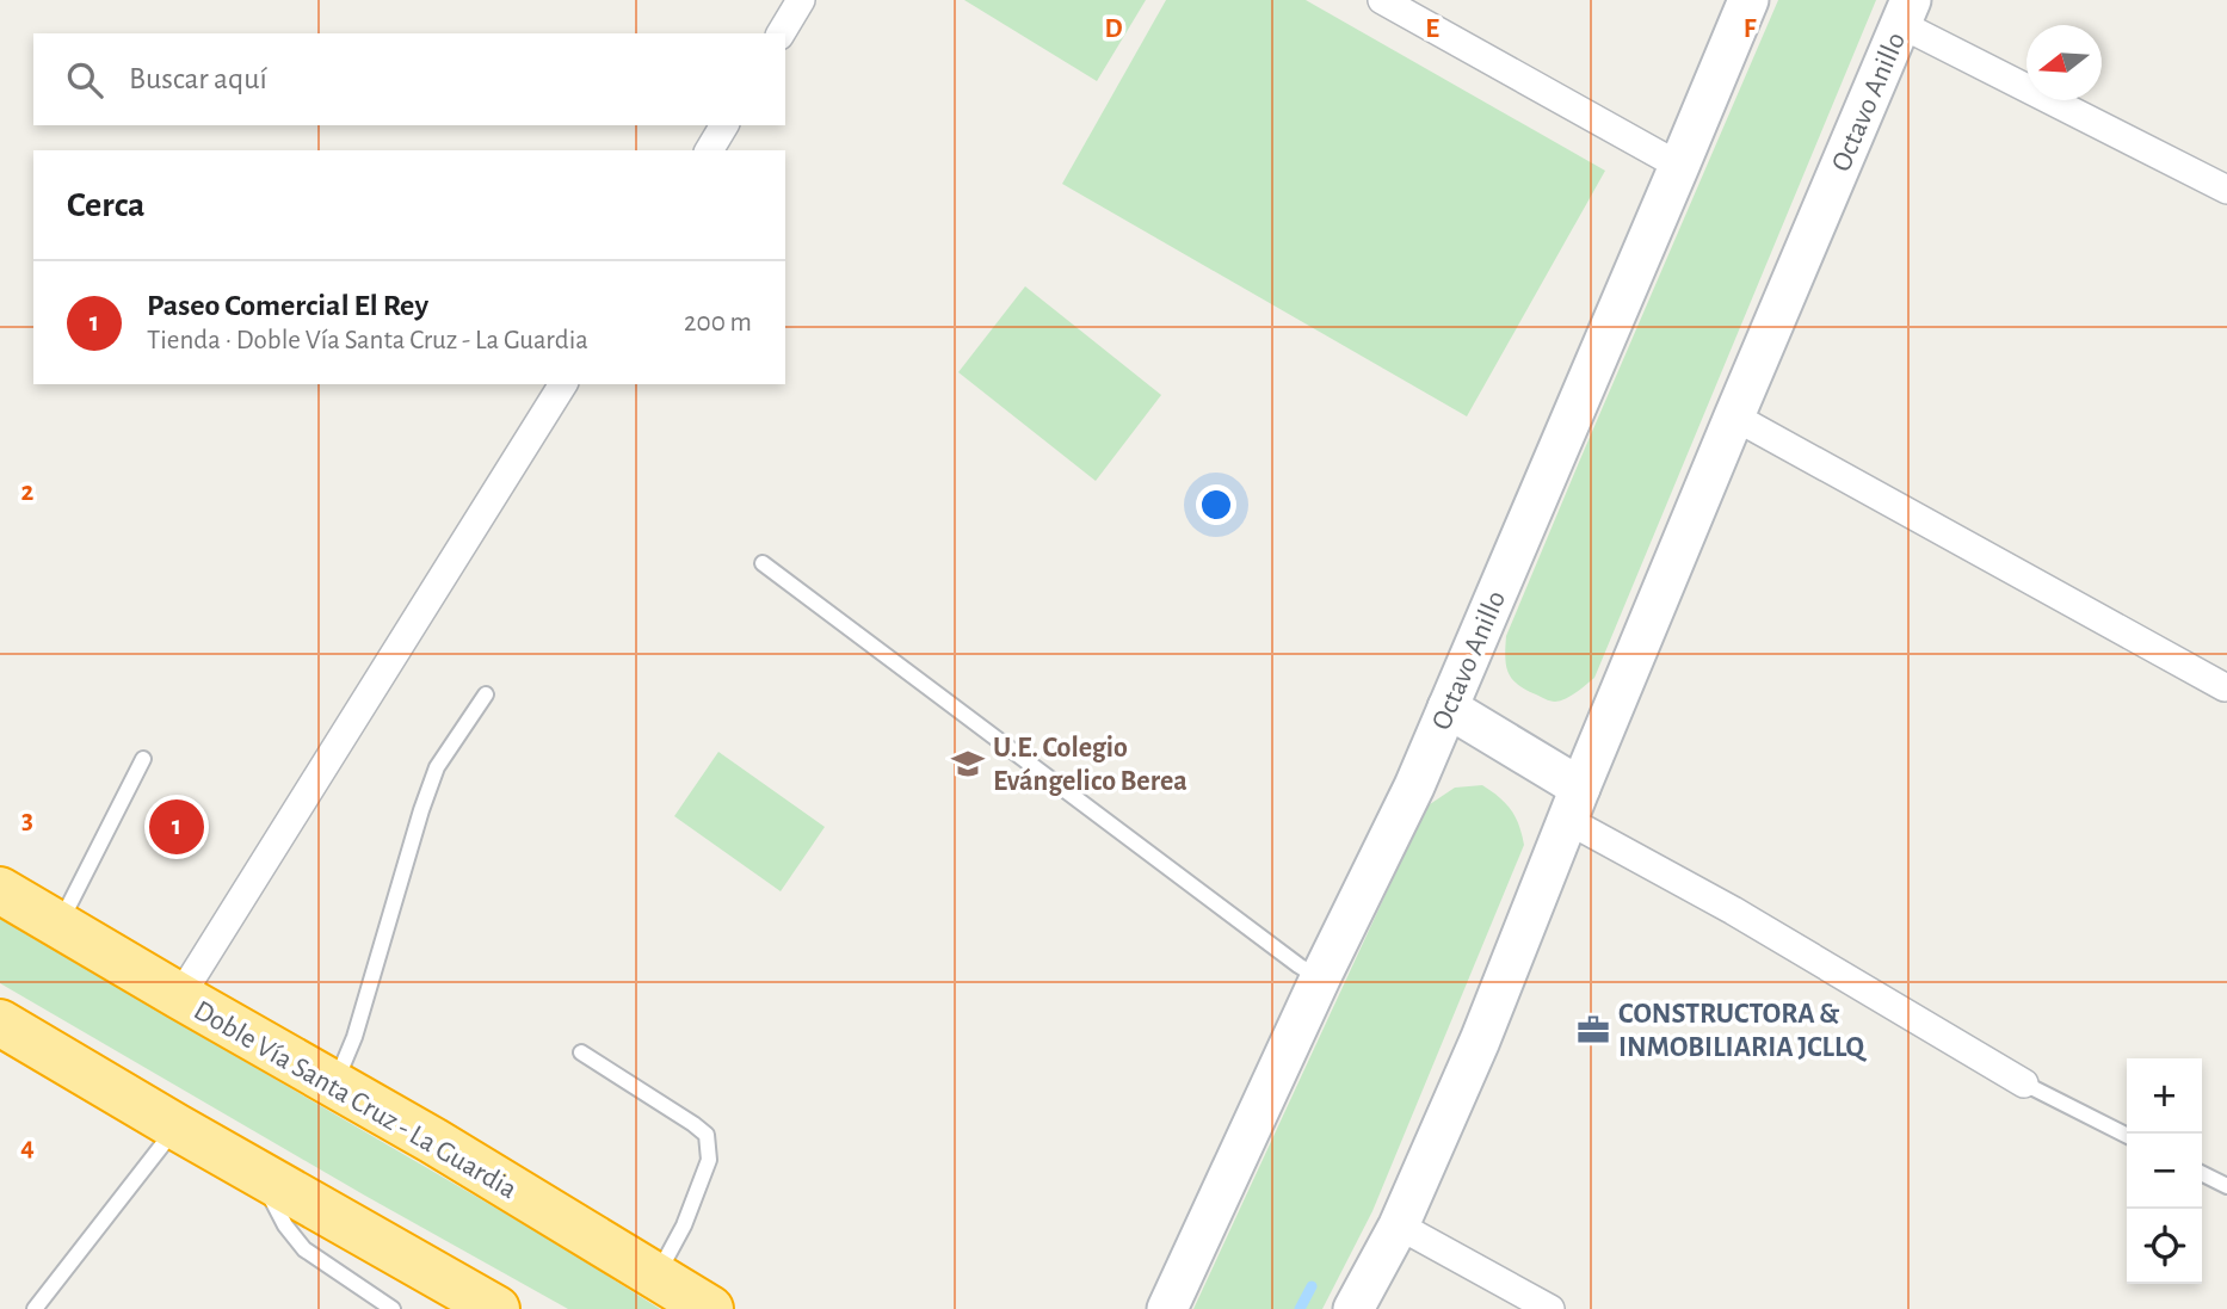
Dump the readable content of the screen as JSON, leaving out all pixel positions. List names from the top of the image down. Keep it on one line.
{"streets":{"highway":["Doble Vía Santa Cruz - La Guardia"],"main road":["Octavo Anillo"]},"places":{"school or university":["U.E. Colegio Evángelico Berea"],"office":["CONSTRUCTORA & INMOBILIARIA JCLLQ"]},"north":"left","page":{"search":"Buscar aquí","heading":"Cerca","list":[{"mark":"1","name":"Paseo Comercial El Rey","note":"Tienda · Doble Vía Santa Cruz - La Guardia","value":"200 m"}],"pins":"1","map_buttons":["+","−"]},"grid":{"columns":["D","E","F"],"rows":["2","3","4"]}}
